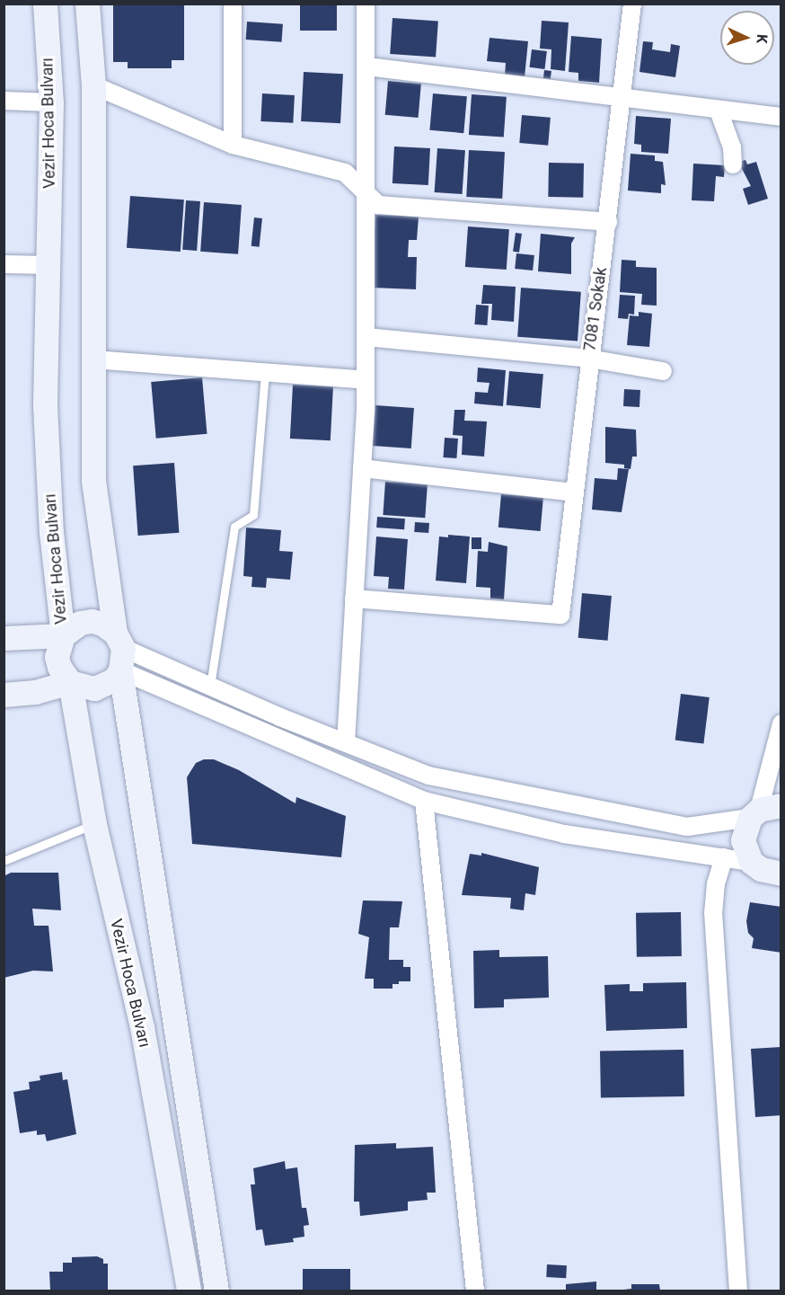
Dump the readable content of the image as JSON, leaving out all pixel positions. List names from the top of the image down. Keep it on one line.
{"streets":{"main road":["Vezir Hoca Bulvarı"],"street":["7081 Sokak"]},"north":"right"}
